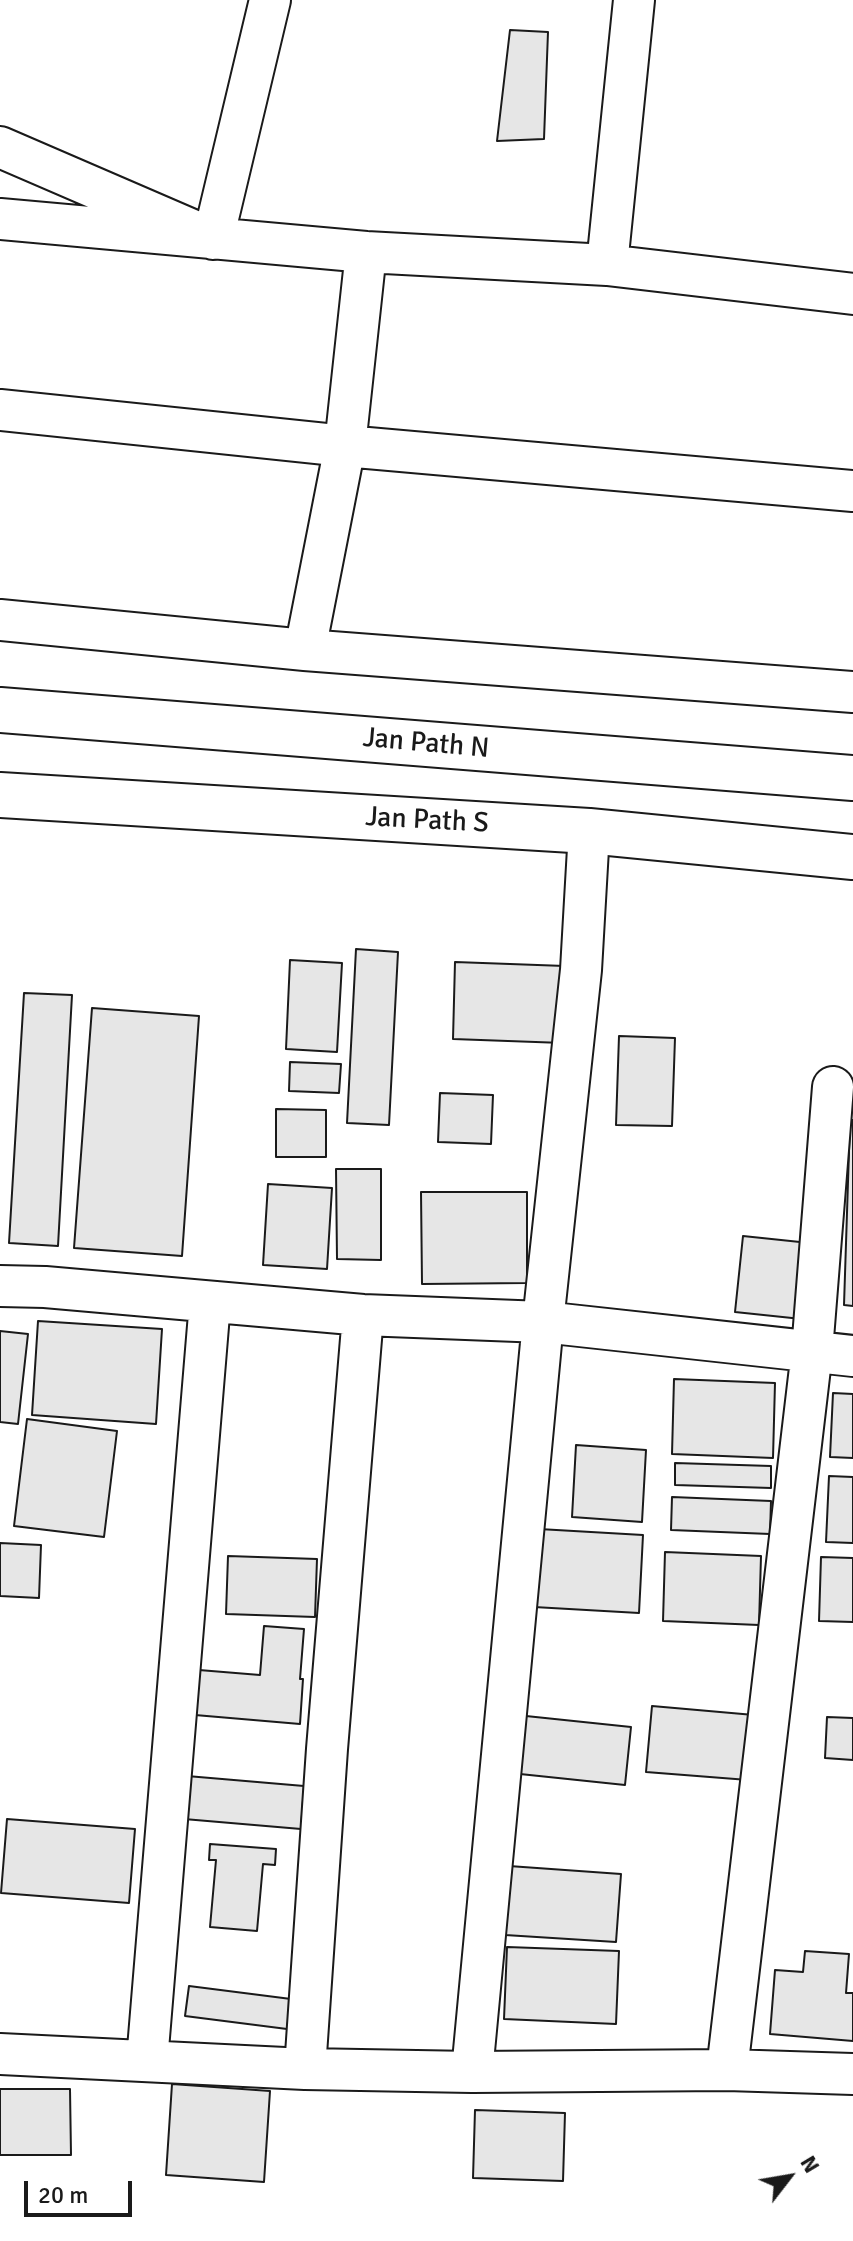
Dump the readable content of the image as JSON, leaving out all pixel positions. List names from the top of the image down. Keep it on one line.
{"streets":{"main road":["Jan Path N","Jan Path S"]},"scale_bar":"20 m","north":"top right"}
